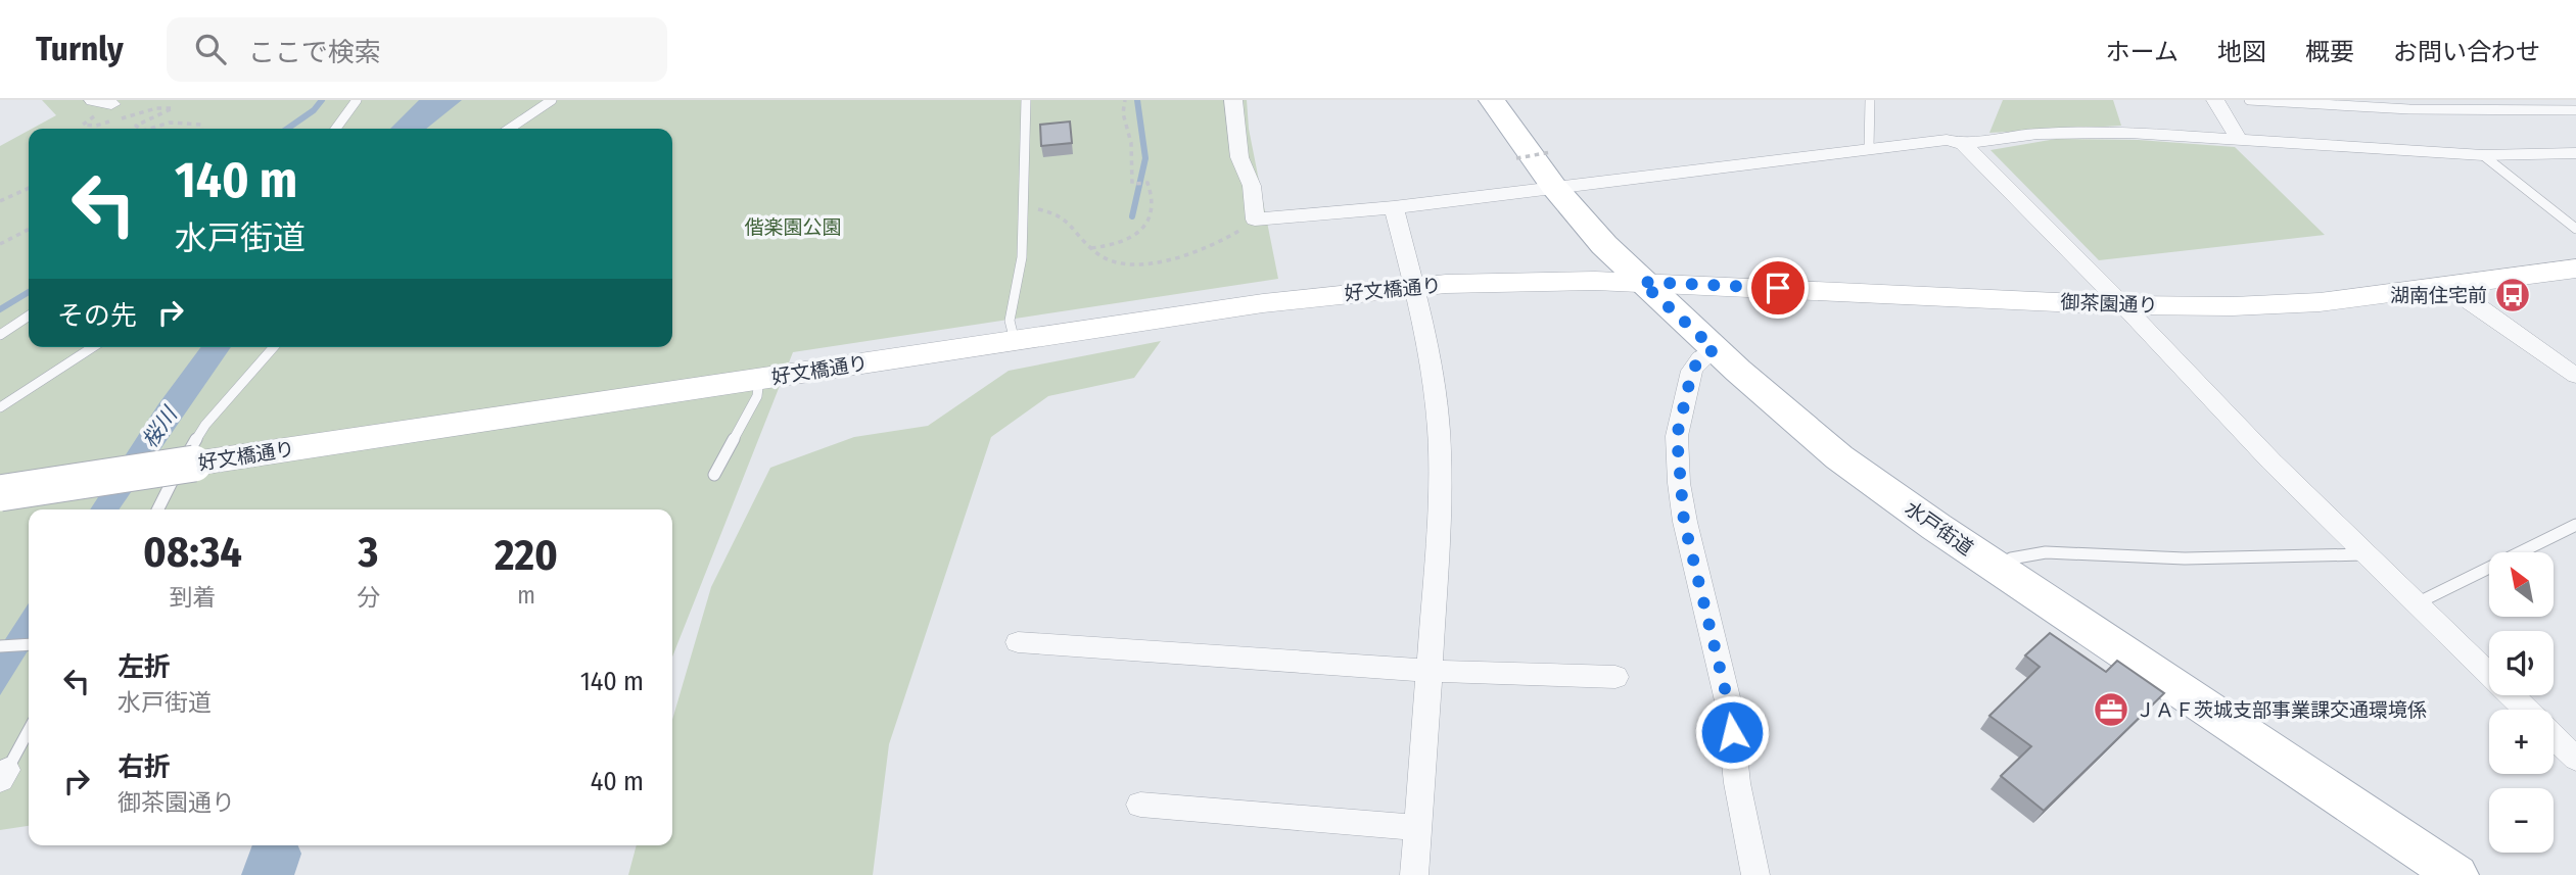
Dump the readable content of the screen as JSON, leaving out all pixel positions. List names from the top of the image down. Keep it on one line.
{"streets":{"main road":["水戸街道"],"street":["好文橋通り","御茶園通り"]},"crossings":[["好文橋通り","御茶園通り"],["好文橋通り","水戸街道"],["御茶園通り","水戸街道"]],"water":["桜川"],"parks":["偕楽園公園"],"places":{"bus stop":["湖南住宅前"],"office":["ＪＡＦ茨城支部事業課交通環境係"]},"north":"top left","page":{"header":"Turnly","search":"ここで検索","nav":["ホーム","地図","概要","お問い合わせ"],"turn":["140 m","水戸街道"],"then":"その先","eta":["08:34","到着","3","分","220","m"],"map_buttons":["+","−"],"list":[{"name":"左折","note":"水戸街道","value":"140 m"},{"name":"右折","note":"御茶園通り","value":"40 m"}]}}
